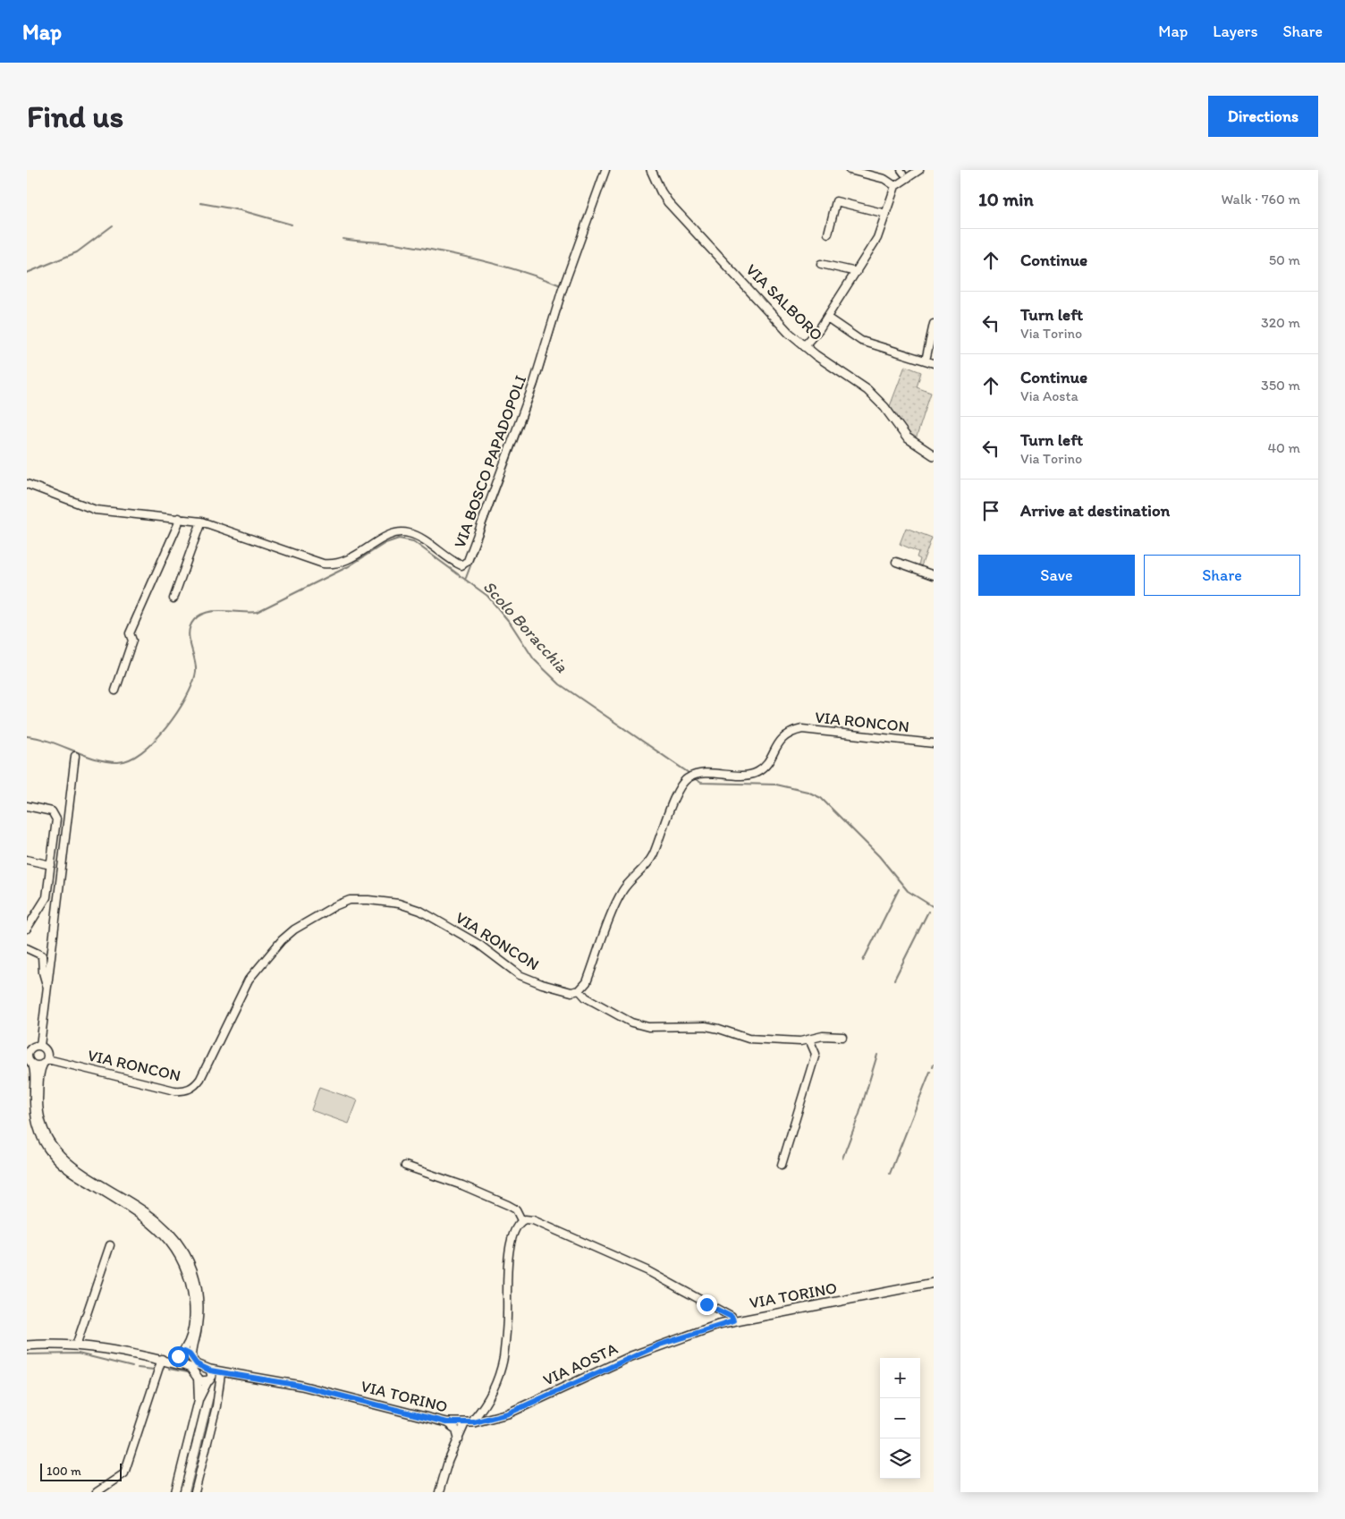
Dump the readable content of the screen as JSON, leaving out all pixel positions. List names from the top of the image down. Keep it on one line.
{"streets":{"street":["VIA SALBORO","VIA BOSCO PAPADOPOLI","VIA RONCON","VIA TORINO","VIA AOSTA"]},"crossings":[["VIA TORINO","VIA AOSTA"]],"water":["Scolo Boracchia"],"scale_bar":"100 m","page":{"header":"Map","nav":["Map","Layers","Share"],"buttons":["Directions",["Save","Share"]],"title":"Find us","heading":["10 min","Walk · 760 m"],"list":[["Continue","50 m"],["Turn left","Via Torino","320 m"],["Continue","Via Aosta","350 m"],["Turn left","Via Torino","40 m"],"Arrive at destination"],"map_buttons":["+","−"],"scale":"100 m"}}
